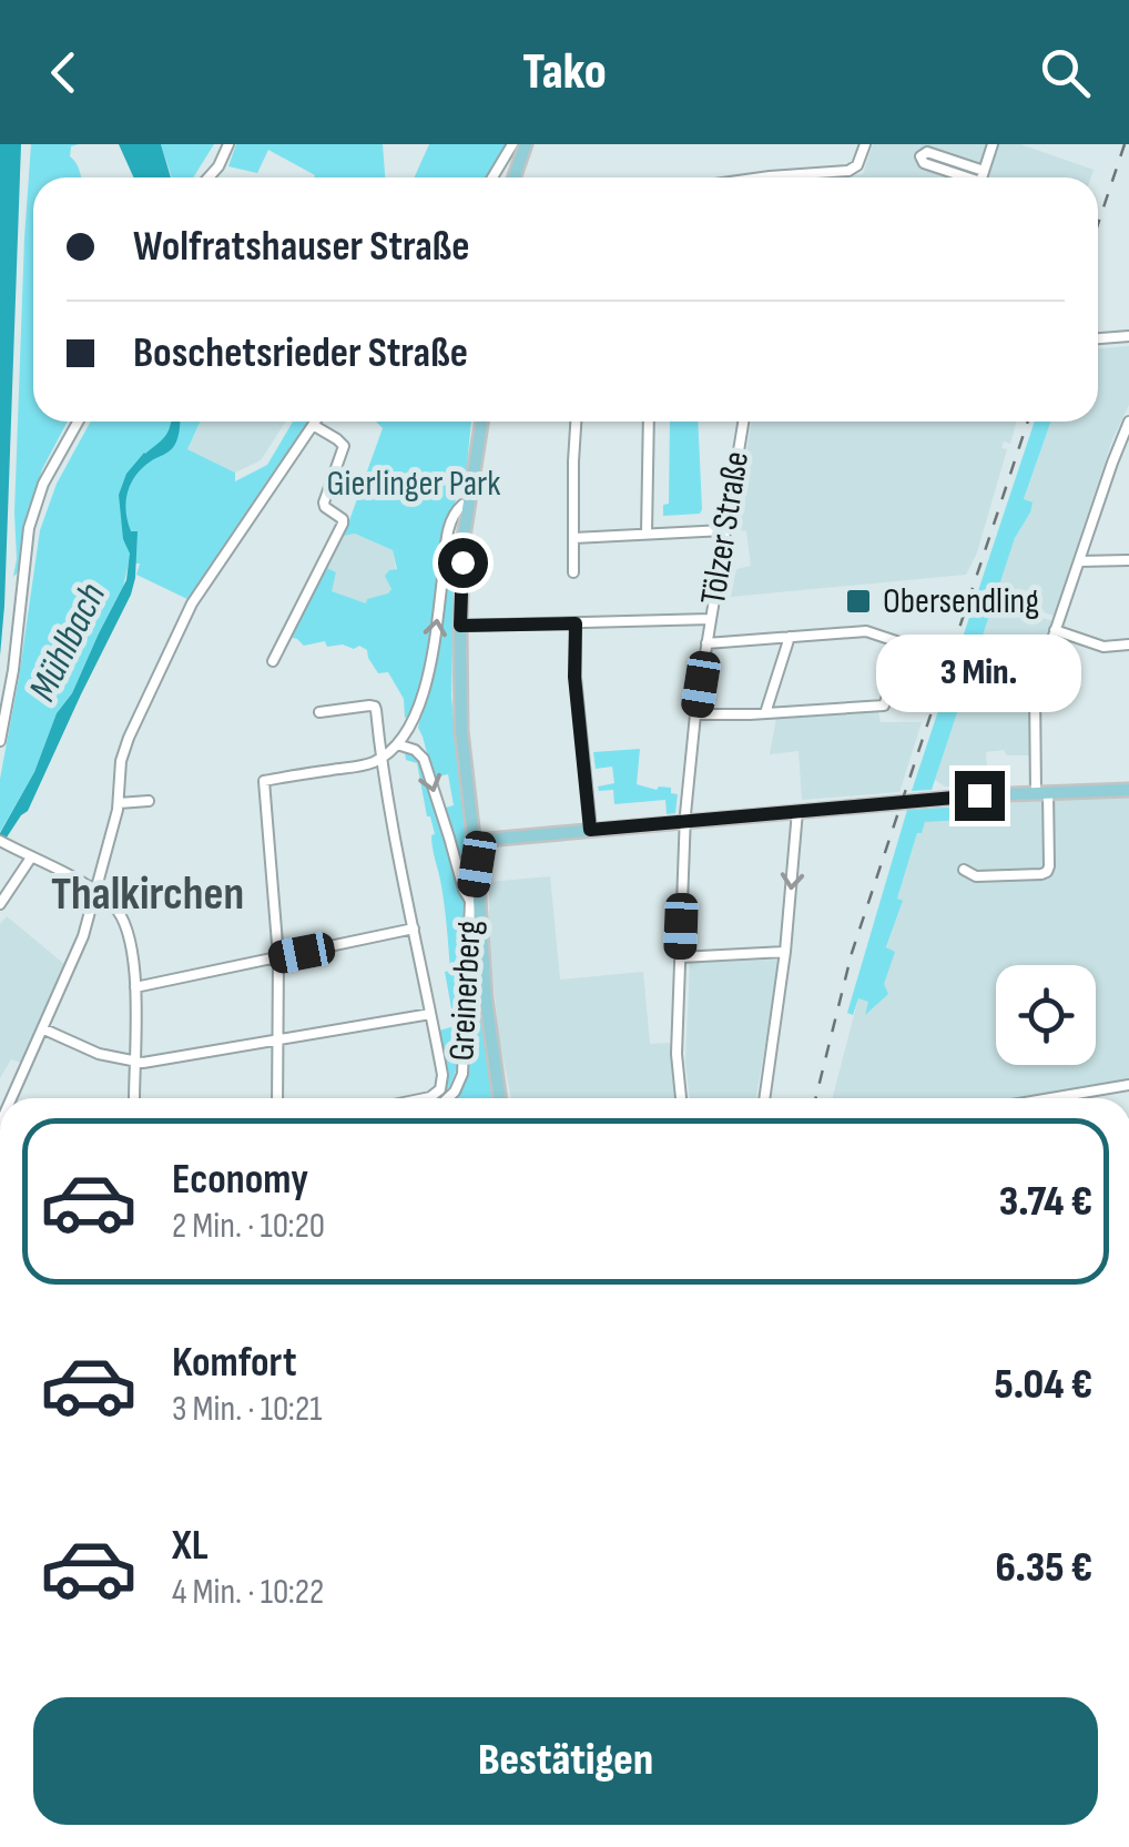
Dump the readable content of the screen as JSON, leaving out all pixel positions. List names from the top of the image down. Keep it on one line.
{"streets":{"street":["Tölzer Straße","Greinerberg"]},"districts":["Thalkirchen"],"water":["Mühlbach"],"parks":["Gierlinger Park"],"places":{"transit":["Obersendling"]},"page":{"header":"Tako","banner":["Wolfratshauser Straße","Boschetsrieder Straße"],"bubble":"3 Min.","list":[{"name":"Economy","note":"2 Min. · 10:20","value":"3.74 €"},{"name":"Komfort","note":"3 Min. · 10:21","value":"5.04 €"},{"name":"XL","note":"4 Min. · 10:22","value":"6.35 €"}],"buttons":"Bestätigen"}}
